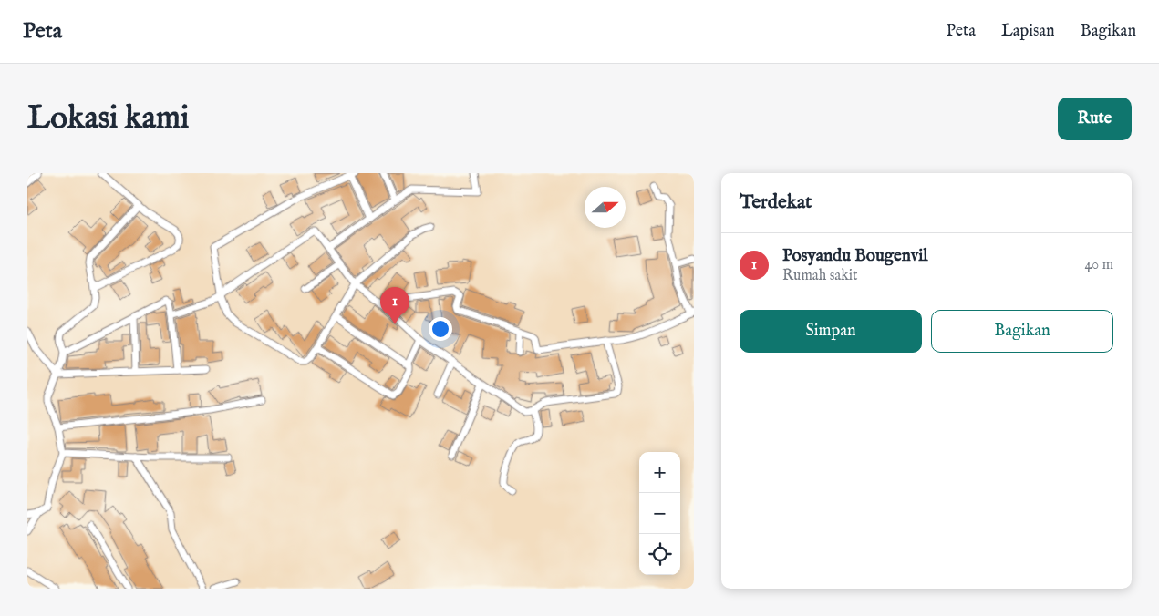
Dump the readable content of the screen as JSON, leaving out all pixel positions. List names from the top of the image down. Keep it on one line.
{"north":"right","page":{"header":"Peta","nav":["Peta","Lapisan","Bagikan"],"buttons":["Rute",["Simpan","Bagikan"]],"title":"Lokasi kami","heading":"Terdekat","list":[{"mark":"1","name":"Posyandu Bougenvil","note":"Rumah sakit","value":"40 m"}],"pins":"1","map_buttons":["+","−"]}}
